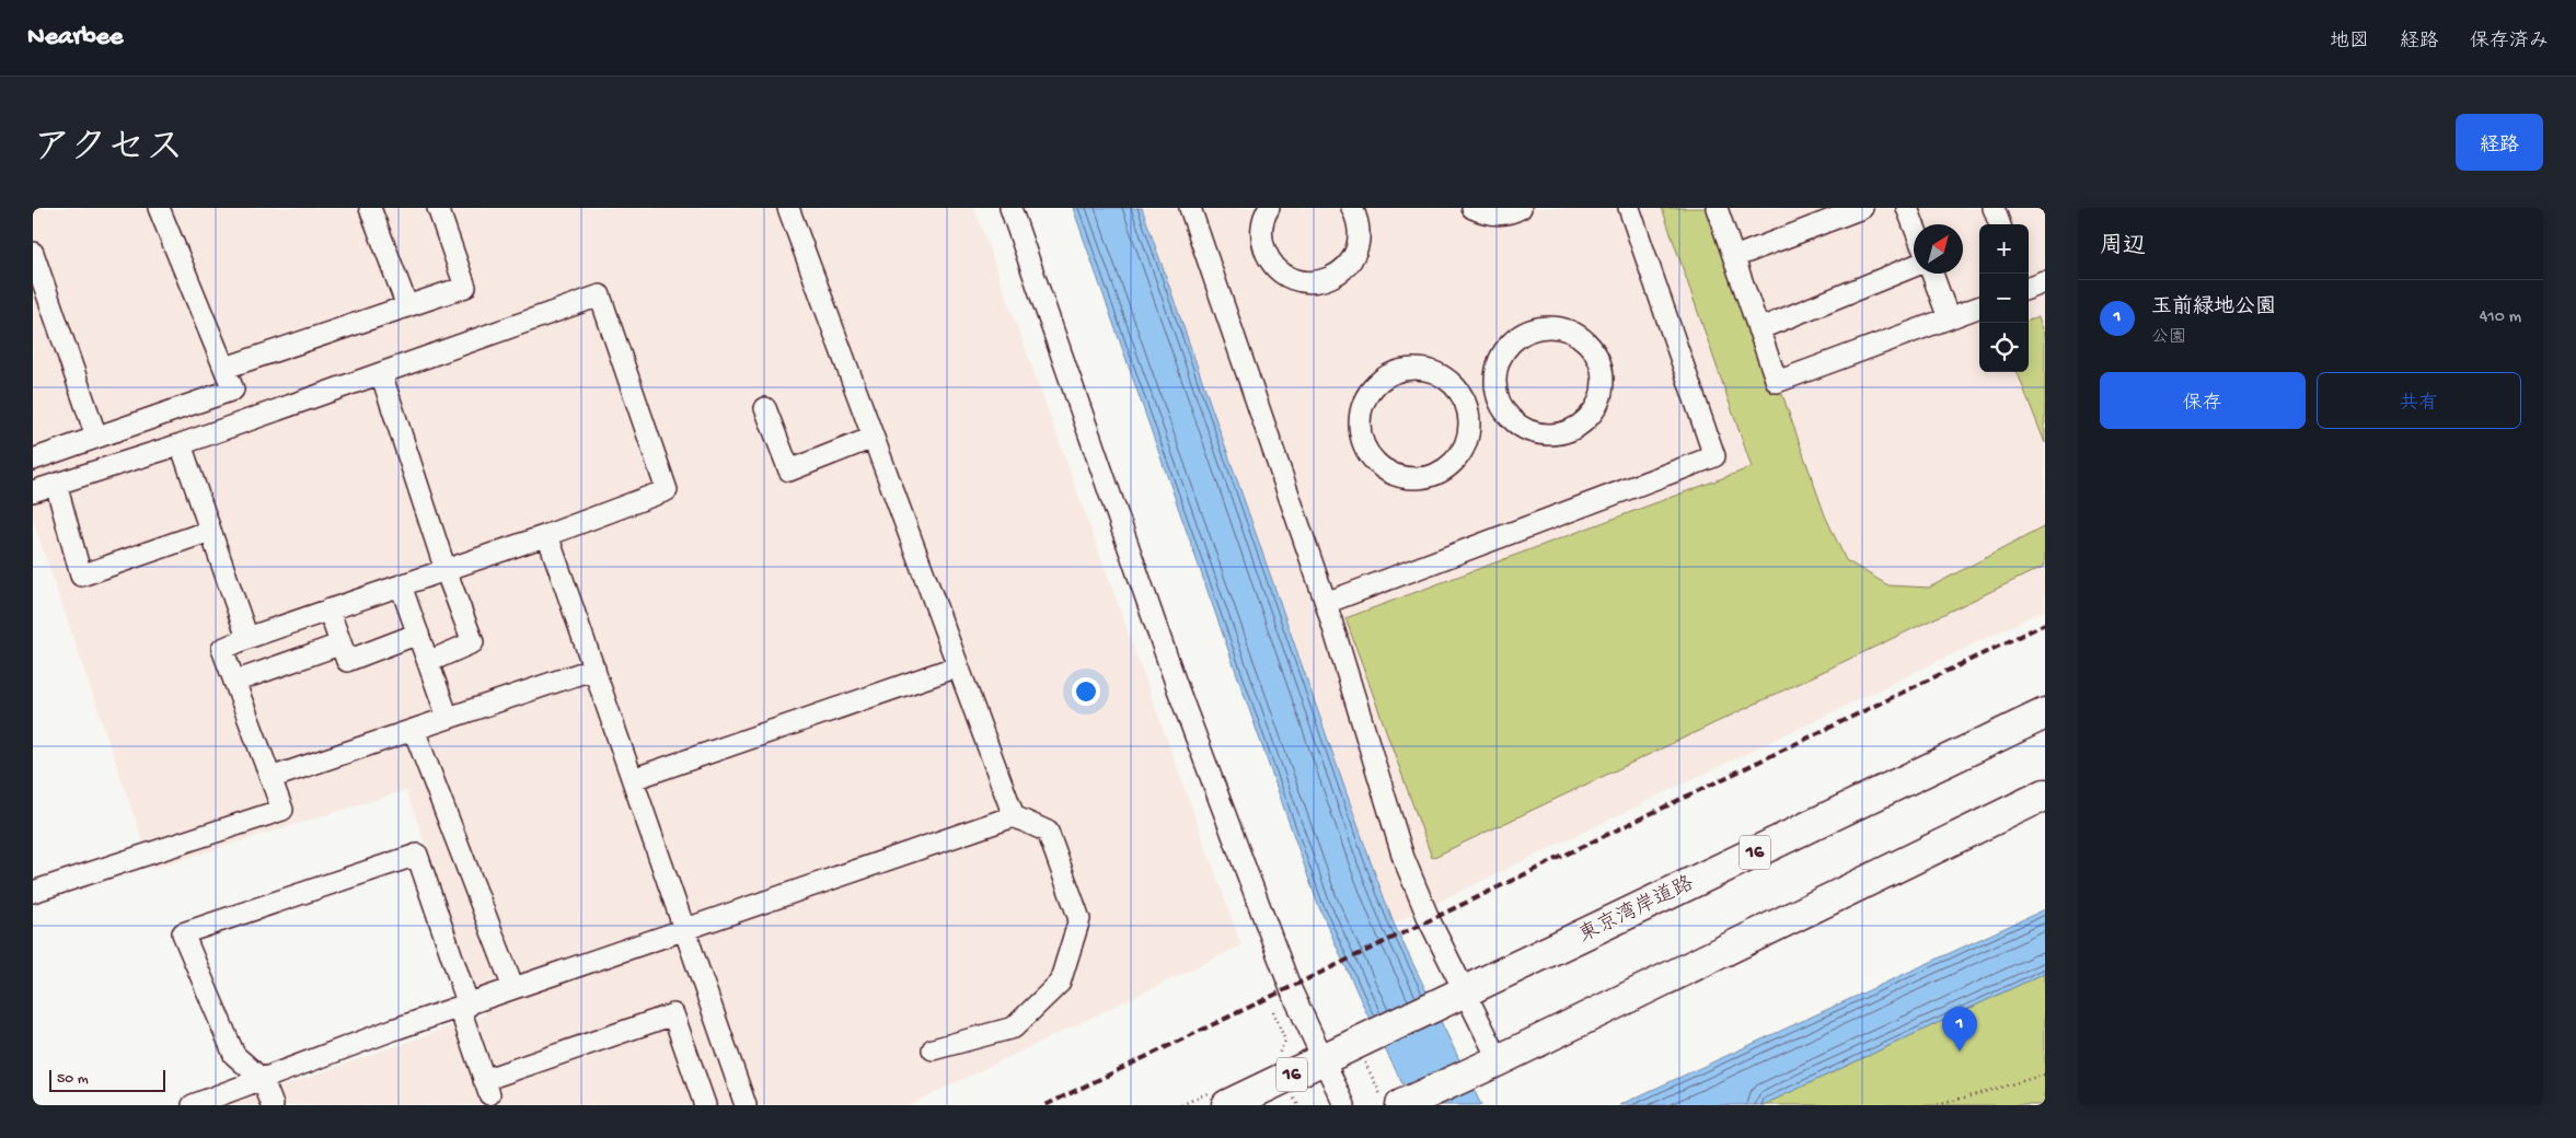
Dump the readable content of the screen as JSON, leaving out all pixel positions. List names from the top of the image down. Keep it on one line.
{"streets":{"highway":["16","東京湾岸道路"]},"scale_bar":"50 m","north":"top right","page":{"header":"Nearbee","nav":["地図","経路","保存済み"],"title":"アクセス","buttons":["経路",["保存","共有"]],"heading":"周辺","map_buttons":["+","−"],"list":[{"mark":"1","name":"玉前緑地公園","note":"公園","value":"410 m"}],"pins":"1","scale":"50 m"}}
